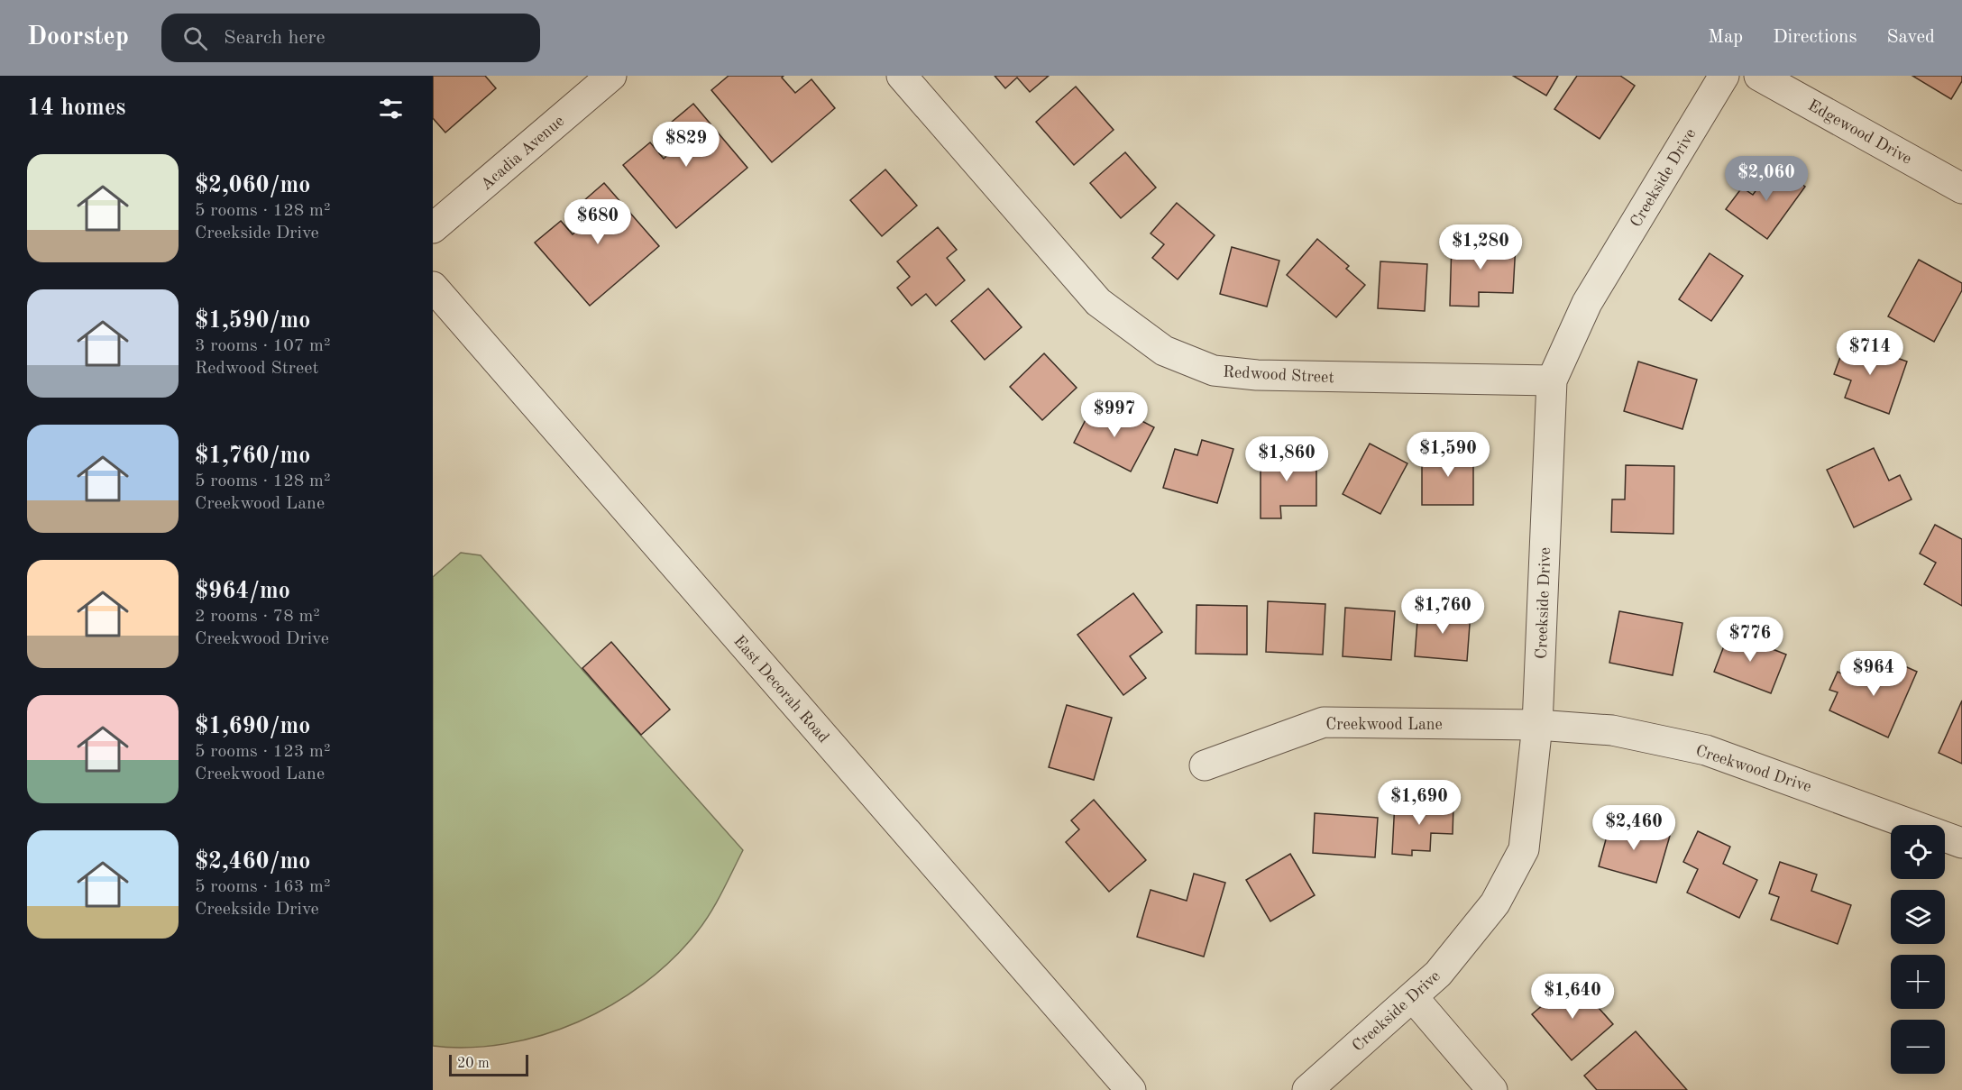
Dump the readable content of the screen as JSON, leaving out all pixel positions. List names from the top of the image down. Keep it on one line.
{"streets":{"street":["Edgewood Drive","Acadia Avenue","Creekside Drive","Redwood Street","East Decorah Road","Creekwood Lane","Creekwood Drive"]},"crossings":[["Creekside Drive","Redwood Street"],["Creekside Drive","Creekwood Lane"],["Creekside Drive","Creekwood Drive"],["Creekwood Lane","Creekwood Drive"]],"scale_bar":"20 m","page":{"header":"Doorstep","search":"Search here","nav":["Map","Directions","Saved"],"heading":"14 homes","price":["$829","$2,060","$680","$1,280","$714","$997","$1,590","$1,860","$1,760","$776","$964","$1,690","$2,460","$1,640"],"list":[{"name":"$2,060/mo","note":"5 rooms · 128 m² · Creekside Drive"},{"name":"$1,590/mo","note":"3 rooms · 107 m² · Redwood Street"},{"name":"$1,760/mo","note":"5 rooms · 128 m² · Creekwood Lane"},{"name":"$964/mo","note":"2 rooms · 78 m² · Creekwood Drive"},{"name":"$1,690/mo","note":"5 rooms · 123 m² · Creekwood Lane"},{"name":"$2,460/mo","note":"5 rooms · 163 m² · Creekside Drive"}],"map_buttons":["+","−"],"scale":"20 m"}}
